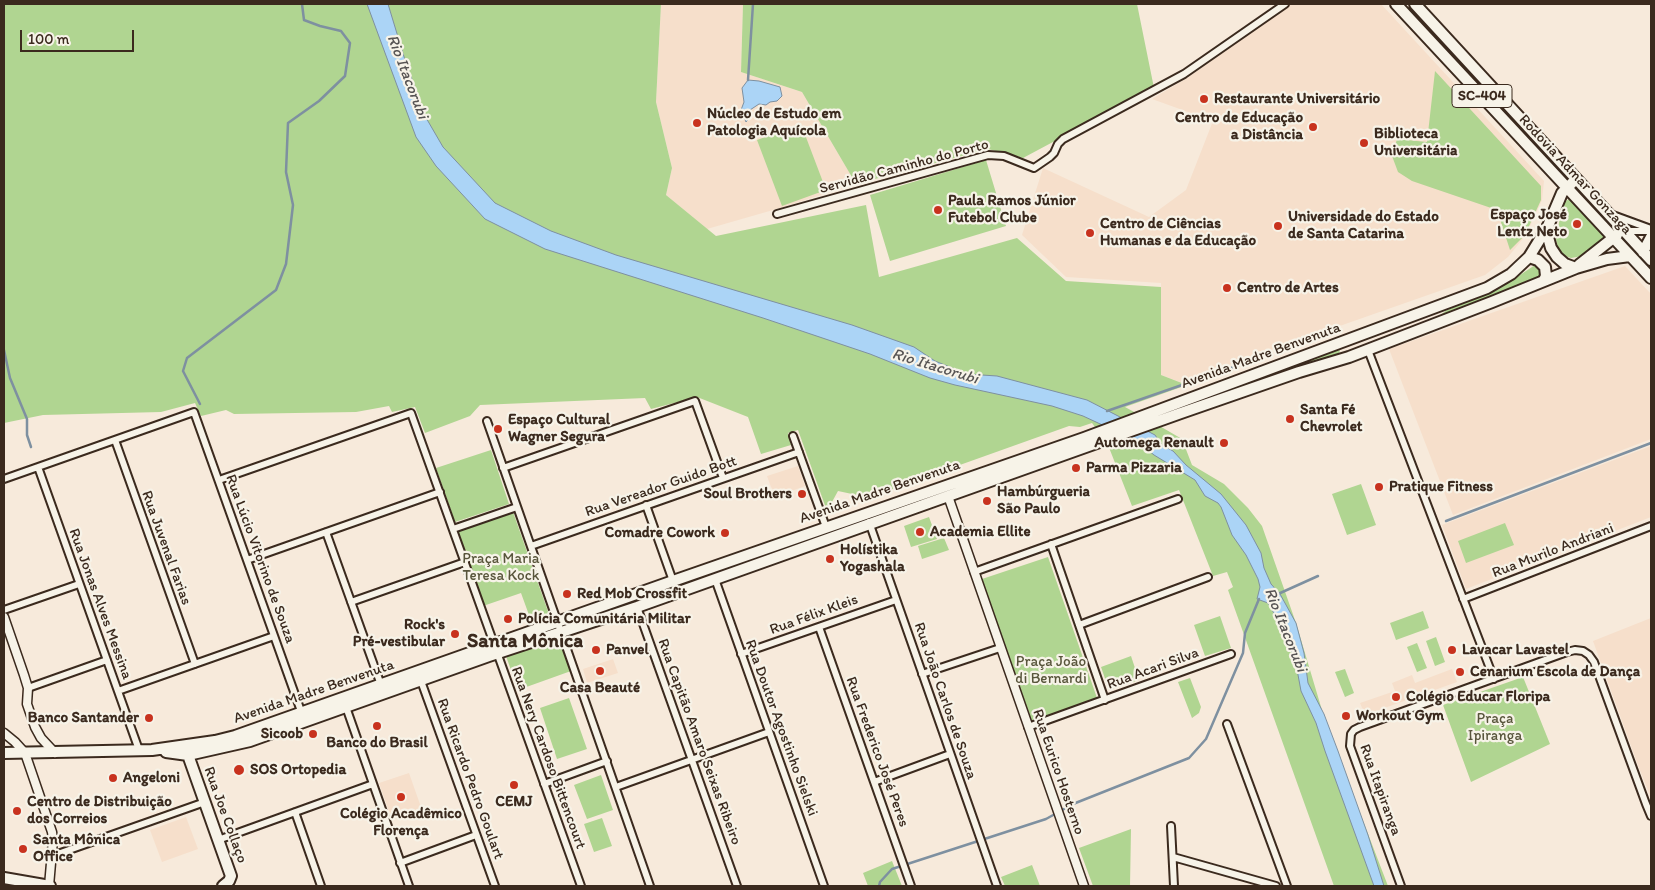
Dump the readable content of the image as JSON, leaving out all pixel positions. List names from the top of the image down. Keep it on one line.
{"streets":{"main road":["SC-404","Rodovia Admar Gonzaga","Avenida Madre Benvenuta","Rua Joe Collaço"],"street":["Servidão Caminho do Porto","Rua Vereador Guido Bott","Rua Juvenal Farias","Rua Murilo Andriani","Rua Lúcio Vitorino de Souza","Rua Jonas Alves Messina","Rua Félix Kleis","Rua Acari Silva","Rua João Carlos de Souza","Rua Doutor Agostinho Sielski","Rua Capitão Amaro Seixas Ribeiro","Rua Frederico José Peres","Rua Nery Cardoso Bittencourt","Rua Eurico Hosterno","Rua Ricardo Pedro Goulart","Rua Itapiranga"]},"crossings":[["Rodovia Admar Gonzaga","Avenida Madre Benvenuta"],["Avenida Madre Benvenuta","Rua Lúcio Vitorino de Souza"],["Avenida Madre Benvenuta","Rua Jonas Alves Messina"],["Avenida Madre Benvenuta","Rua João Carlos de Souza"],["Avenida Madre Benvenuta","Rua Doutor Agostinho Sielski"],["Avenida Madre Benvenuta","Rua Capitão Amaro Seixas Ribeiro"],["Avenida Madre Benvenuta","Rua Nery Cardoso Bittencourt"],["Avenida Madre Benvenuta","Rua Eurico Hosterno"],["Avenida Madre Benvenuta","Rua Ricardo Pedro Goulart"],["Avenida Madre Benvenuta","Rua Joe Collaço"],["Rua Juvenal Farias","Rua Lúcio Vitorino de Souza"],["Rua Lúcio Vitorino de Souza","Rua Nery Cardoso Bittencourt"],["Rua Félix Kleis","Rua João Carlos de Souza"],["Rua Félix Kleis","Rua Doutor Agostinho Sielski"],["Rua Félix Kleis","Rua Frederico José Peres"],["Rua Acari Silva","Rua Eurico Hosterno"]],"districts":["Santa Mônica"],"water":["Rio Itacorubi"],"parks":["Praça Maria Teresa Kock","Praça João di Bernardi","Praça Ipiranga"],"places":["Restaurante Universitário","Núcleo de Estudo em Patologia Aquícola","Centro de Educação a Distância","Biblioteca Universitária","Paula Ramos Júnior Futebol Clube","Espaço José Lentz Neto","Universidade do Estado de Santa Catarina","Centro de Ciências Humanas e da Educação","Centro de Artes","Santa Fé Chevrolet","Espaço Cultural Wagner Segura","Automega Renault","Parma Pizzaria","Pratique Fitness","Soul Brothers","Hambúrgueria São Paulo","Academia Ellite","Comadre Cowork","Holístika Yogashala","Red Mob Crossfit","Polícia Comunitária Militar","Rock's Pré-vestibular","Panvel","Lavacar Lavastel","Casa Beauté","Cenarium Escola de Dança","Colégio Educar Floripa","Workout Gym","Banco Santander","Banco do Brasil","Sicoob","SOS Ortopedia","Angeloni","CEMJ","Colégio Acadêmico Florença","Centro de Distribuição dos Correios","Santa Mônica Office"],"scale_bar":"100 m"}
